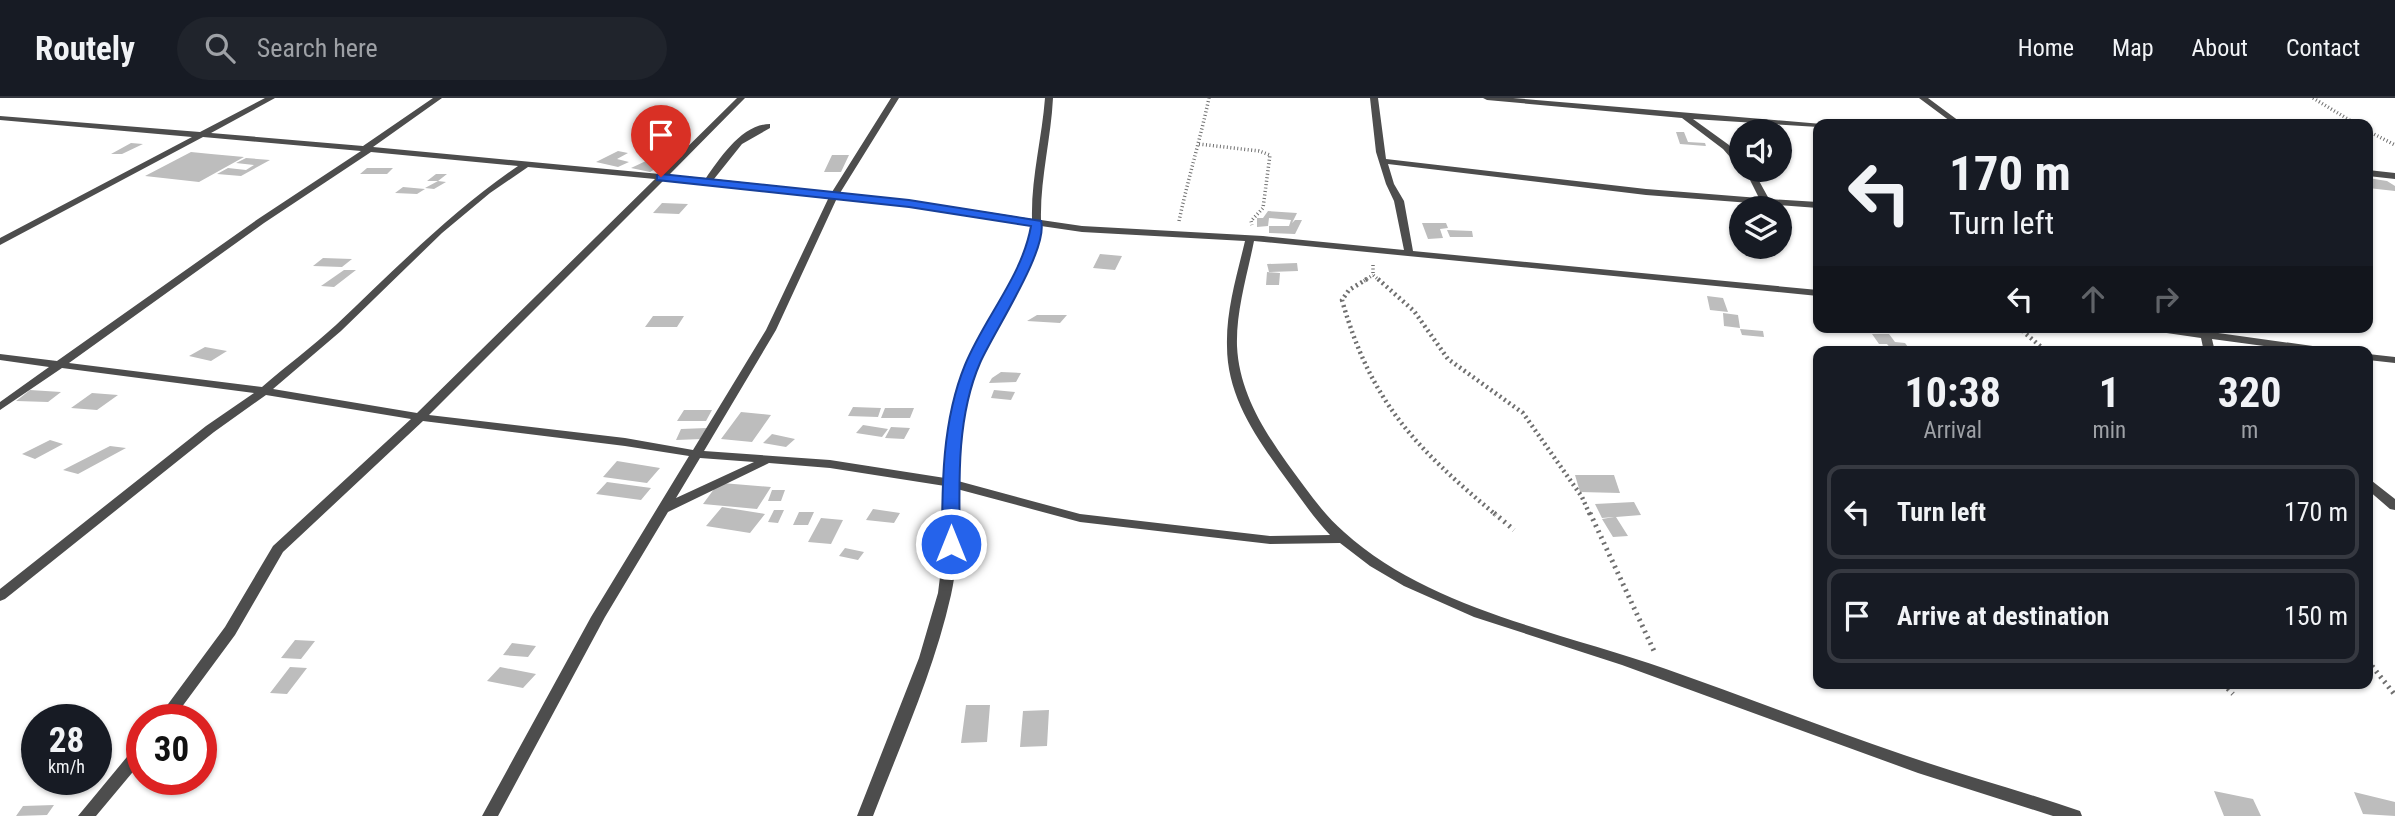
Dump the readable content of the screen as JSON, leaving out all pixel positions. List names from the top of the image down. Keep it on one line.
{"page":{"header":"Routely","search":"Search here","nav":["Home","Map","About","Contact"],"turn":["170 m","Turn left"],"eta":["10:38","Arrival","1","min","320","m"],"list":[{"name":"Turn left","value":"170 m"},{"name":"Arrive at destination","value":"150 m"}],"speed":"28 km/h","limit":"30"}}
